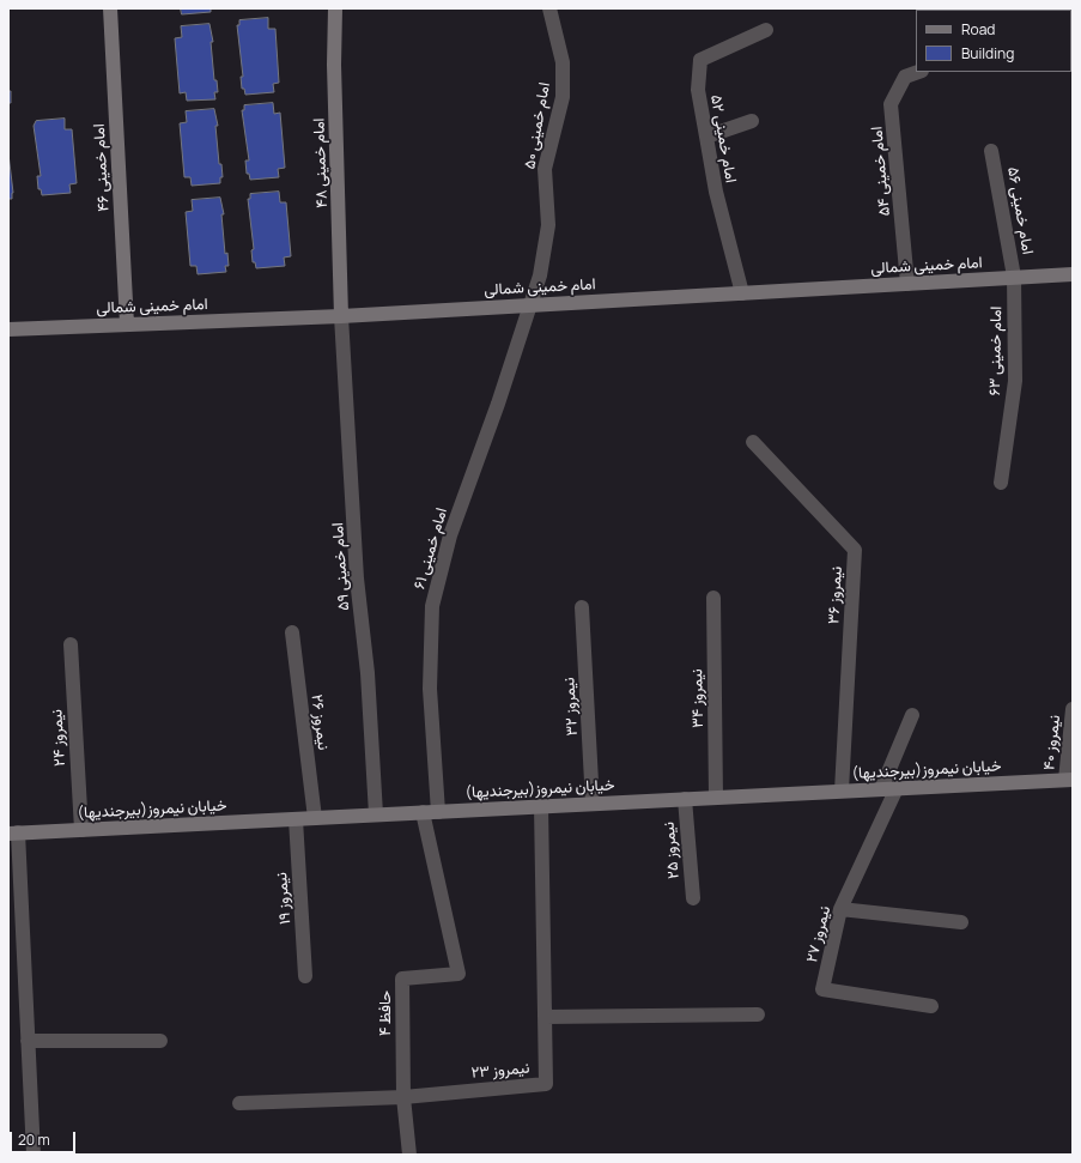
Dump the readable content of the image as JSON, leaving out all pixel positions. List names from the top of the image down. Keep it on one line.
{"streets":{"street":["امام خمینی ۵۰","امام خمینی ۵۲","امام خمینی ۴۸","امام خمینی ۴۶","امام خمینی ۵۴","امام خمینی ۵۶","امام خمینی شمالی","امام خمینی ۶۳","امام خمینی ۶۱","امام خمینی ۵۹","نیمروز ۳۶","نیمروز ۳۴","نیمروز ۳۲","نیمروز ۲۶","نیمروز ۲۴","نیمروز ۴۰","خیابان نیمروز(بیرجندیها)","نیمروز ۲۵","نیمروز ۱۹","نیمروز ۲۷","حافظ ۴","نیمروز ۲۳"]},"crossings":[["امام خمینی ۵۰","امام خمینی شمالی"],["امام خمینی ۵۰","امام خمینی ۶۱"],["امام خمینی ۵۲","امام خمینی شمالی"],["امام خمینی ۴۸","امام خمینی شمالی"],["امام خمینی ۴۸","امام خمینی ۵۹"],["امام خمینی ۴۶","امام خمینی شمالی"],["امام خمینی ۵۴","امام خمینی شمالی"],["امام خمینی ۵۶","امام خمینی شمالی"],["امام خمینی ۵۶","امام خمینی ۶۳"],["امام خمینی شمالی","امام خمینی ۶۳"],["امام خمینی شمالی","امام خمینی ۶۱"],["امام خمینی شمالی","امام خمینی ۵۹"],["امام خمینی ۶۱","خیابان نیمروز(بیرجندیها)"],["امام خمینی ۵۹","خیابان نیمروز(بیرجندیها)"],["نیمروز ۳۶","خیابان نیمروز(بیرجندیها)"],["نیمروز ۳۴","خیابان نیمروز(بیرجندیها)"],["نیمروز ۳۲","خیابان نیمروز(بیرجندیها)"],["نیمروز ۲۶","خیابان نیمروز(بیرجندیها)"],["نیمروز ۲۴","خیابان نیمروز(بیرجندیها)"],["نیمروز ۴۰","خیابان نیمروز(بیرجندیها)"],["خیابان نیمروز(بیرجندیها)","نیمروز ۲۵"],["خیابان نیمروز(بیرجندیها)","نیمروز ۱۹"],["خیابان نیمروز(بیرجندیها)","نیمروز ۲۷"],["خیابان نیمروز(بیرجندیها)","حافظ ۴"],["خیابان نیمروز(بیرجندیها)","نیمروز ۲۳"],["حافظ ۴","نیمروز ۲۳"]],"legend":["Road","Building"],"scale_bar":"20 m"}
